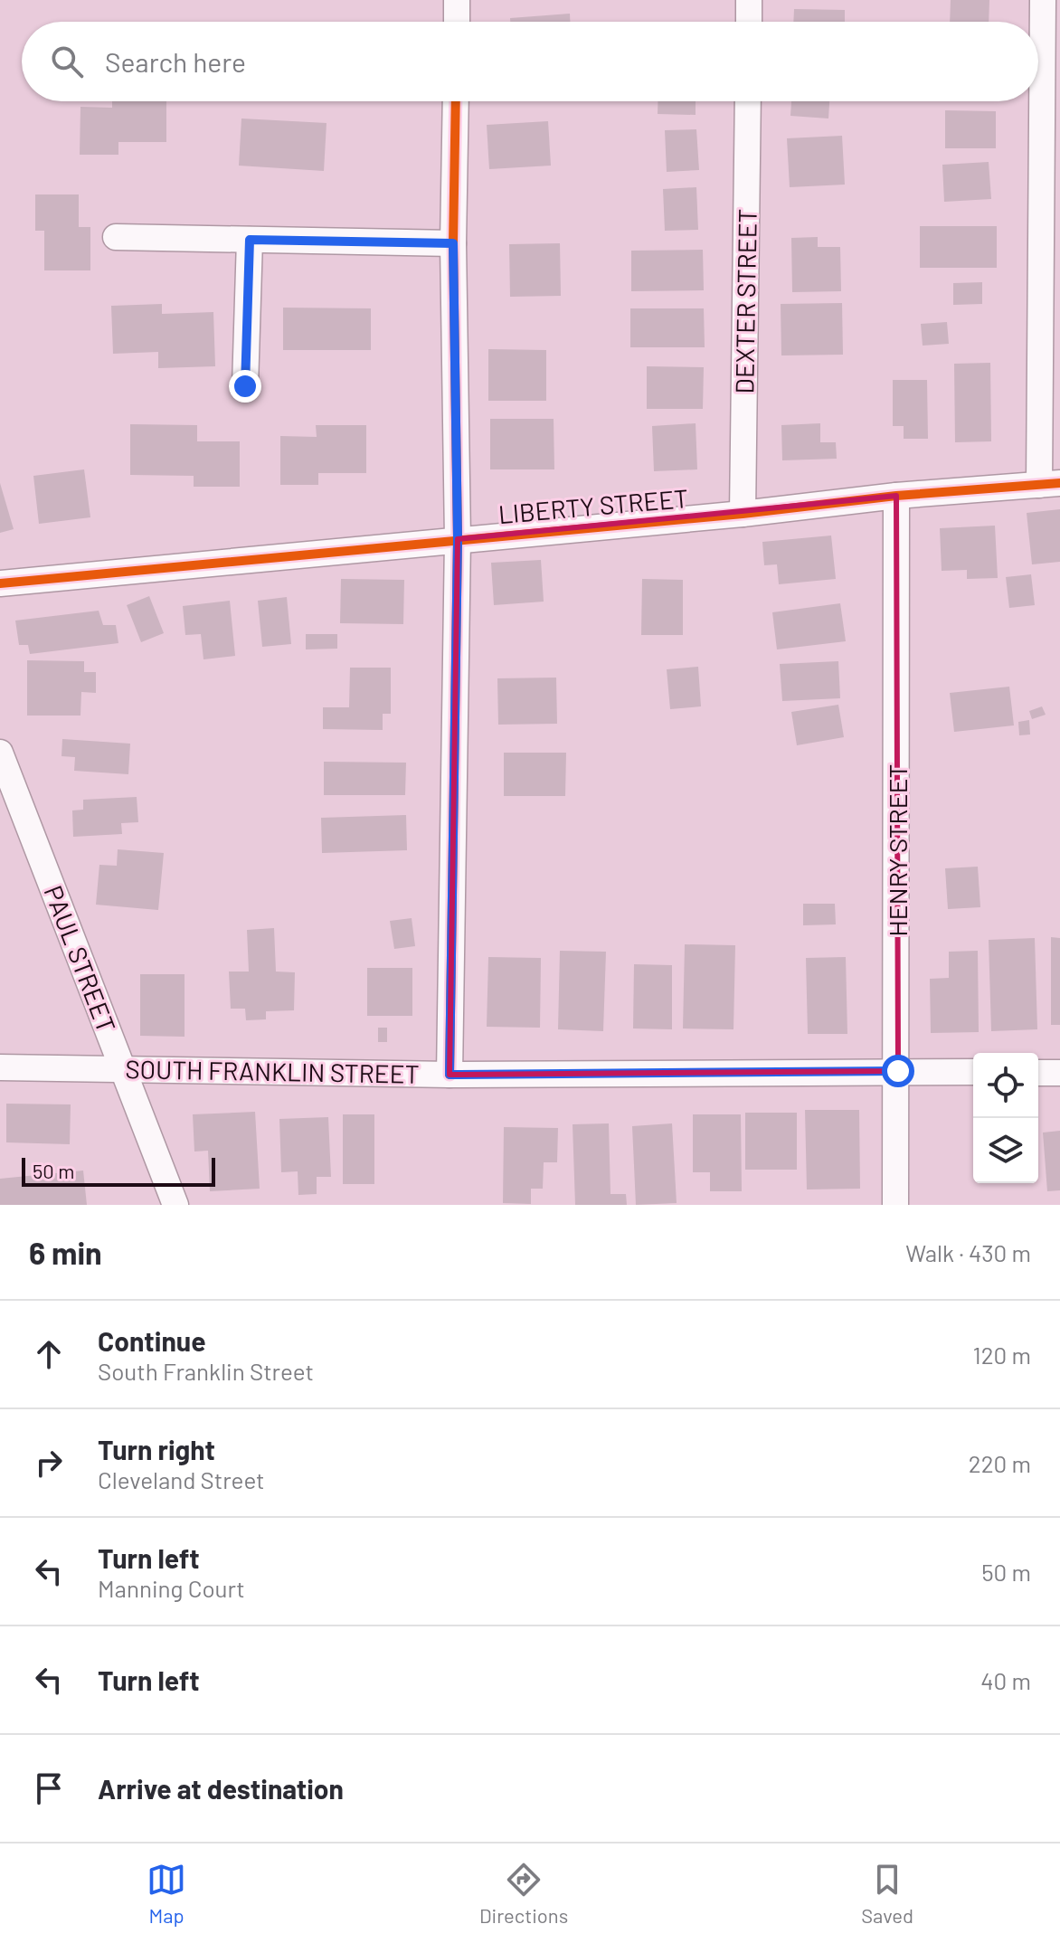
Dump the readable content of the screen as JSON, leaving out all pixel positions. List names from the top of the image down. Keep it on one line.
{"streets":{"street":["DEXTER STREET","LIBERTY STREET","HENRY STREET","PAUL STREET","SOUTH FRANKLIN STREET"]},"crossings":[["DEXTER STREET","LIBERTY STREET"],["LIBERTY STREET","HENRY STREET"],["HENRY STREET","SOUTH FRANKLIN STREET"],["PAUL STREET","SOUTH FRANKLIN STREET"]],"scale_bar":"50 m","page":{"search":"Search here","scale":"50 m","heading":["6 min","Walk · 430 m"],"list":[["Continue","South Franklin Street","120 m"],["Turn right","Cleveland Street","220 m"],["Turn left","Manning Court","50 m"],["Turn left","40 m"],"Arrive at destination"],"nav":["Map","Directions","Saved"]}}
